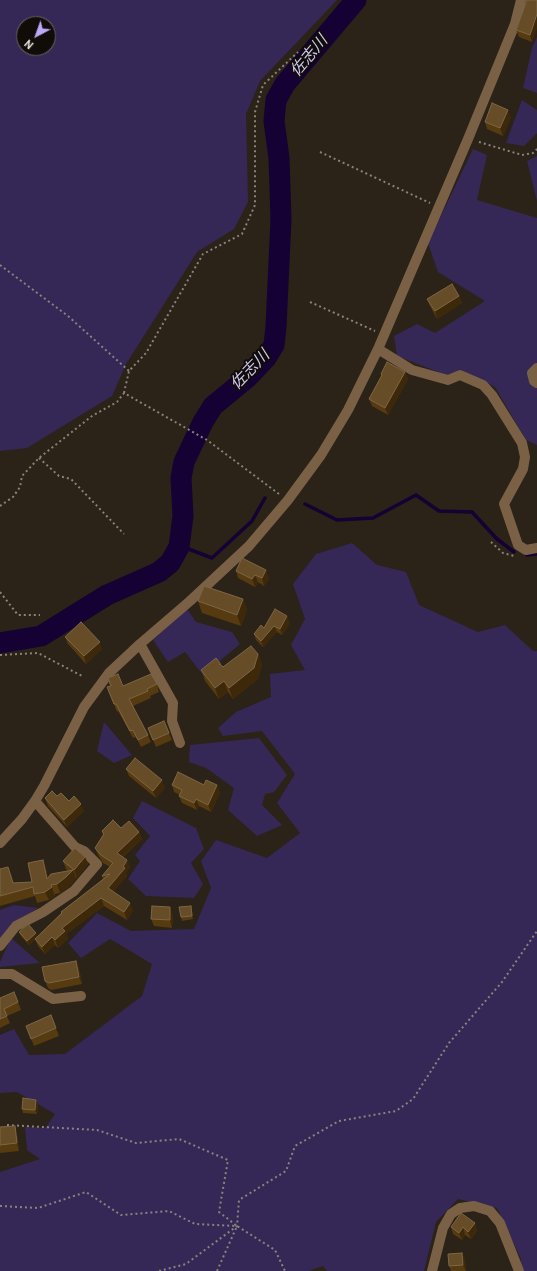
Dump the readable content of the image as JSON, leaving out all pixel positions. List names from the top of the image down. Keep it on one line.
{"water":["佐志川"],"north":"bottom left"}
